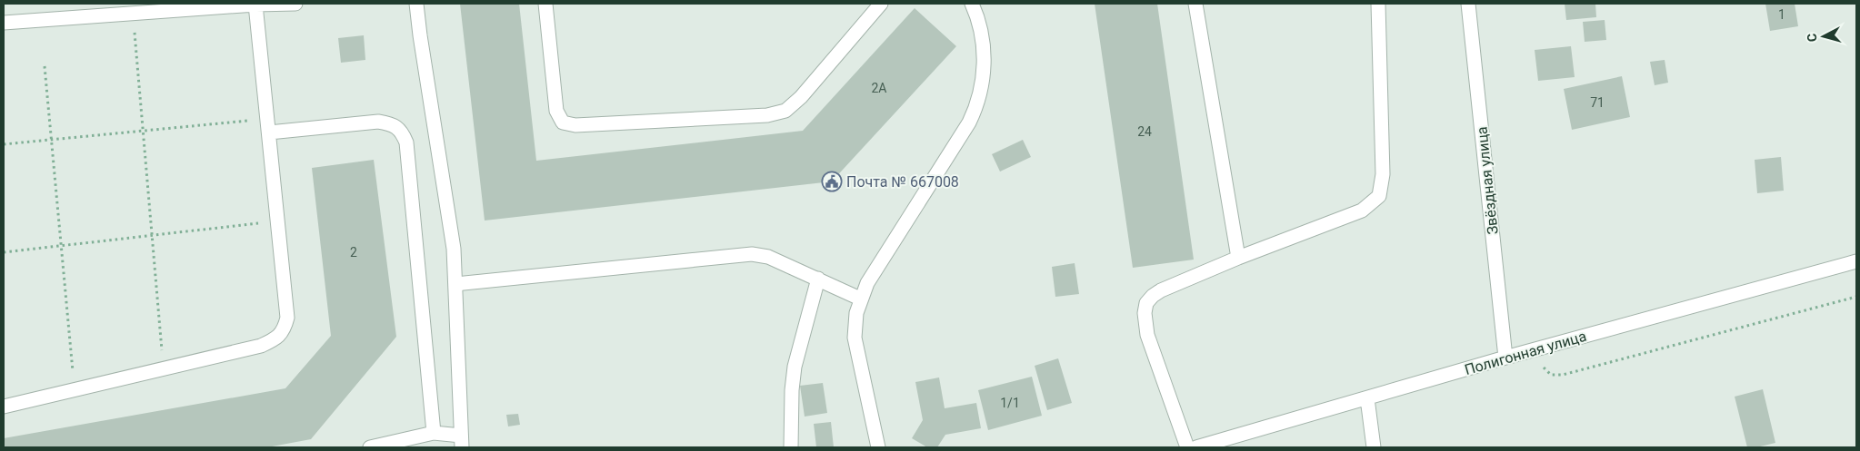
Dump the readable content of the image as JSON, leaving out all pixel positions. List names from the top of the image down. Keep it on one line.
{"streets":{"street":["Звёздная улица","Полигонная улица"]},"crossings":[["Звёздная улица","Полигонная улица"]],"places":{"public building":["Почта № 667008"]},"house_numbers":["1","2А","71","24","2","1/1"],"north":"left"}
